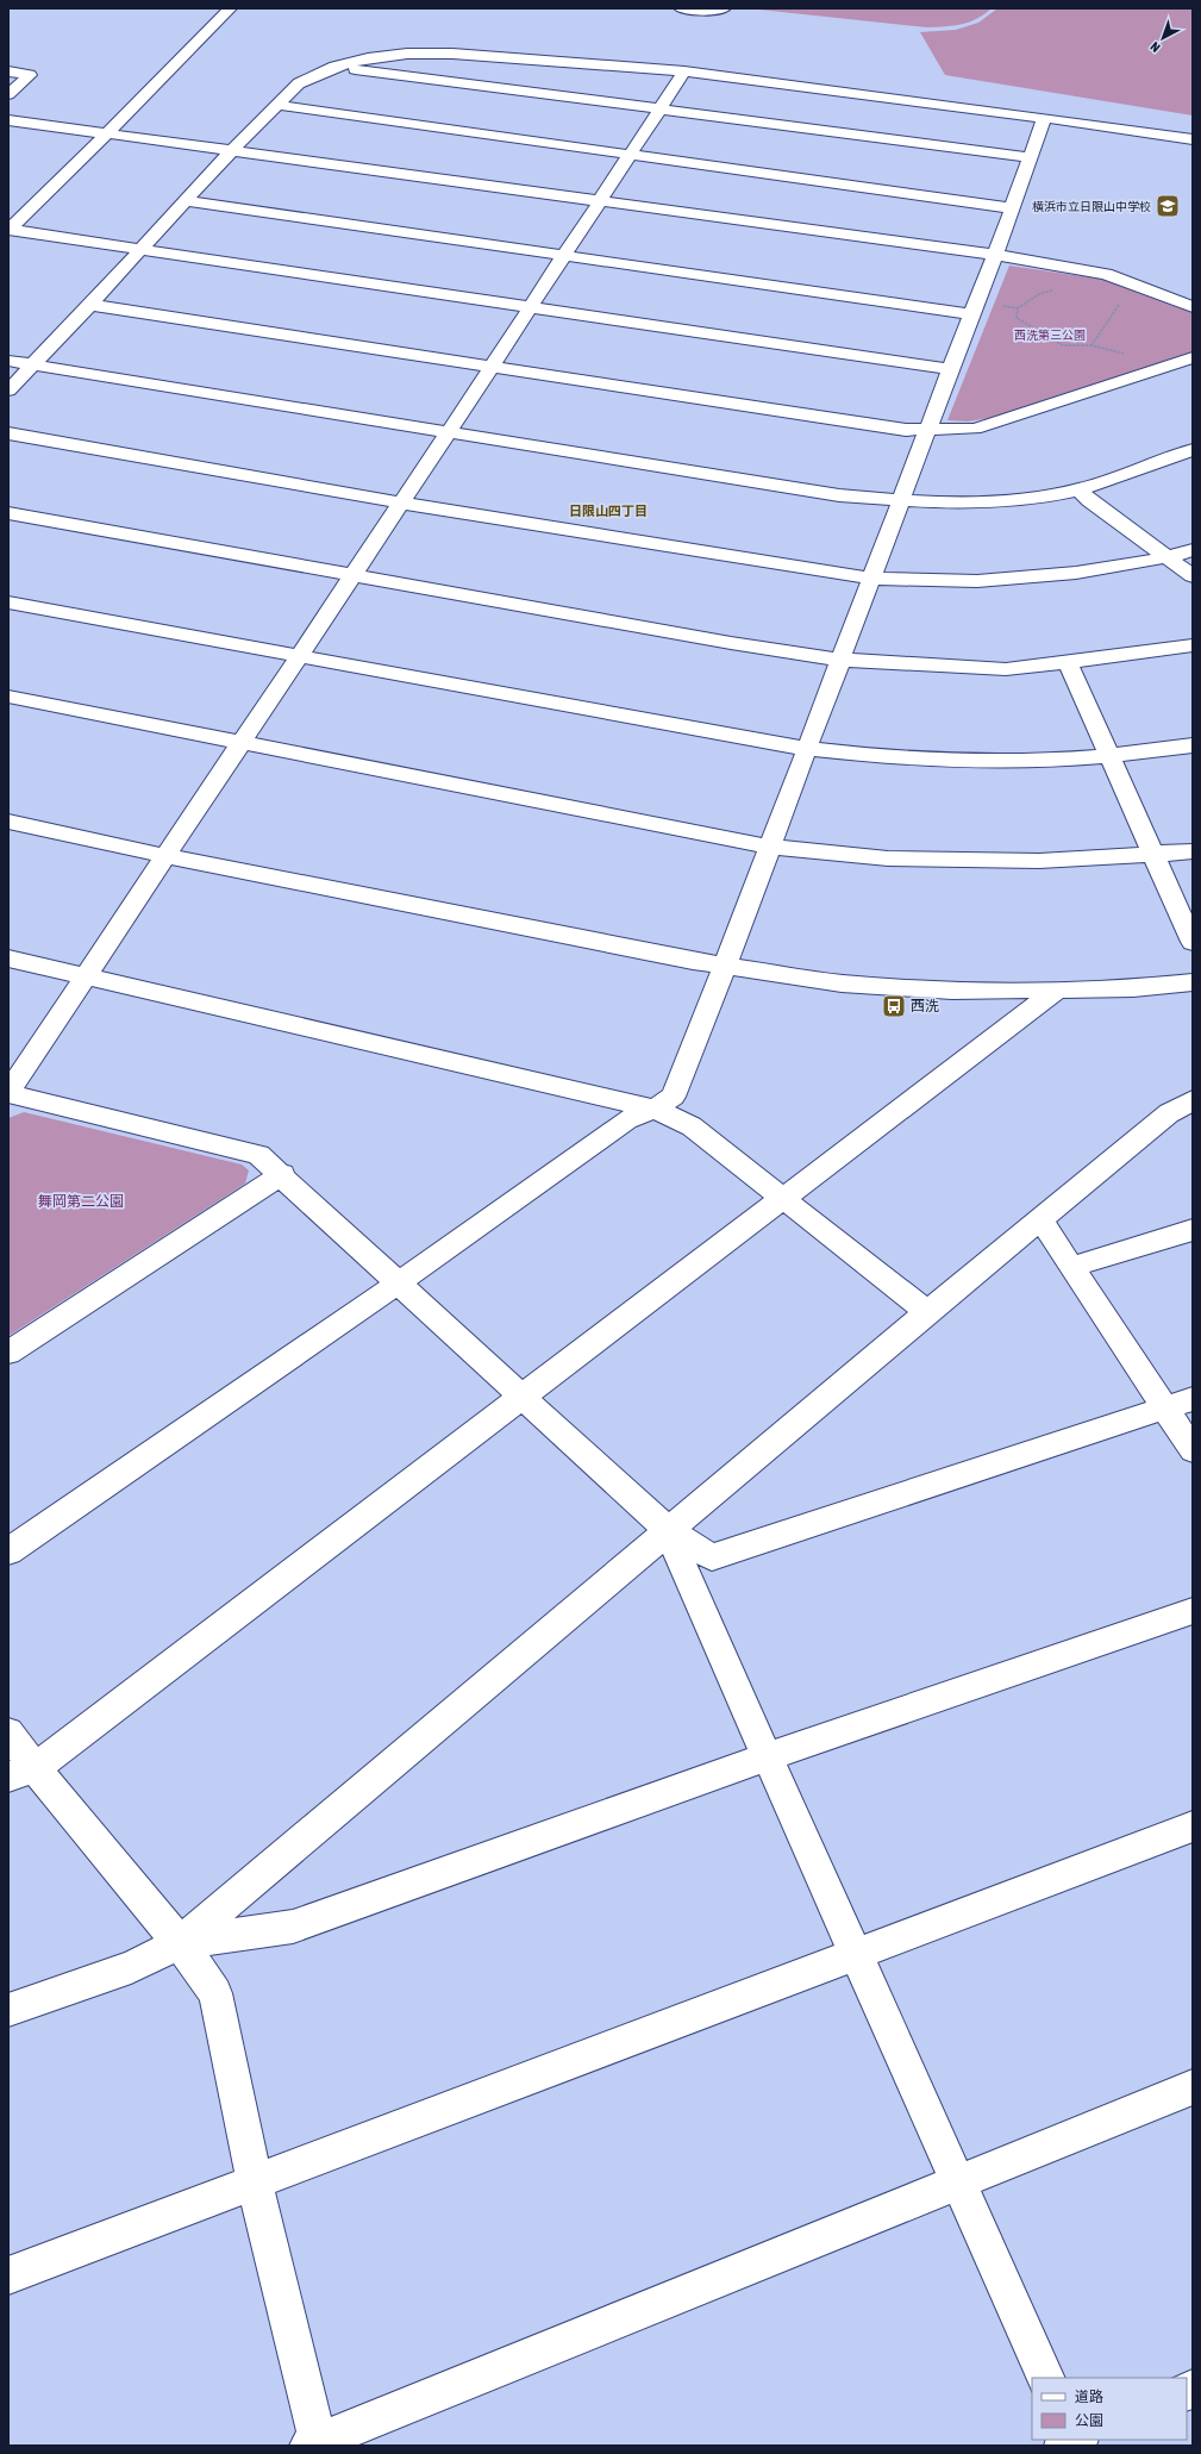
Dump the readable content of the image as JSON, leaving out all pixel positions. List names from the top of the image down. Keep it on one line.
{"districts":["日限山四丁目"],"parks":["西洗第三公園","舞岡第二公園"],"places":{"school or university":["横浜市立日限山中学校"],"bus stop":["西洗"]},"legend":["道路","公園"],"north":"bottom left"}
